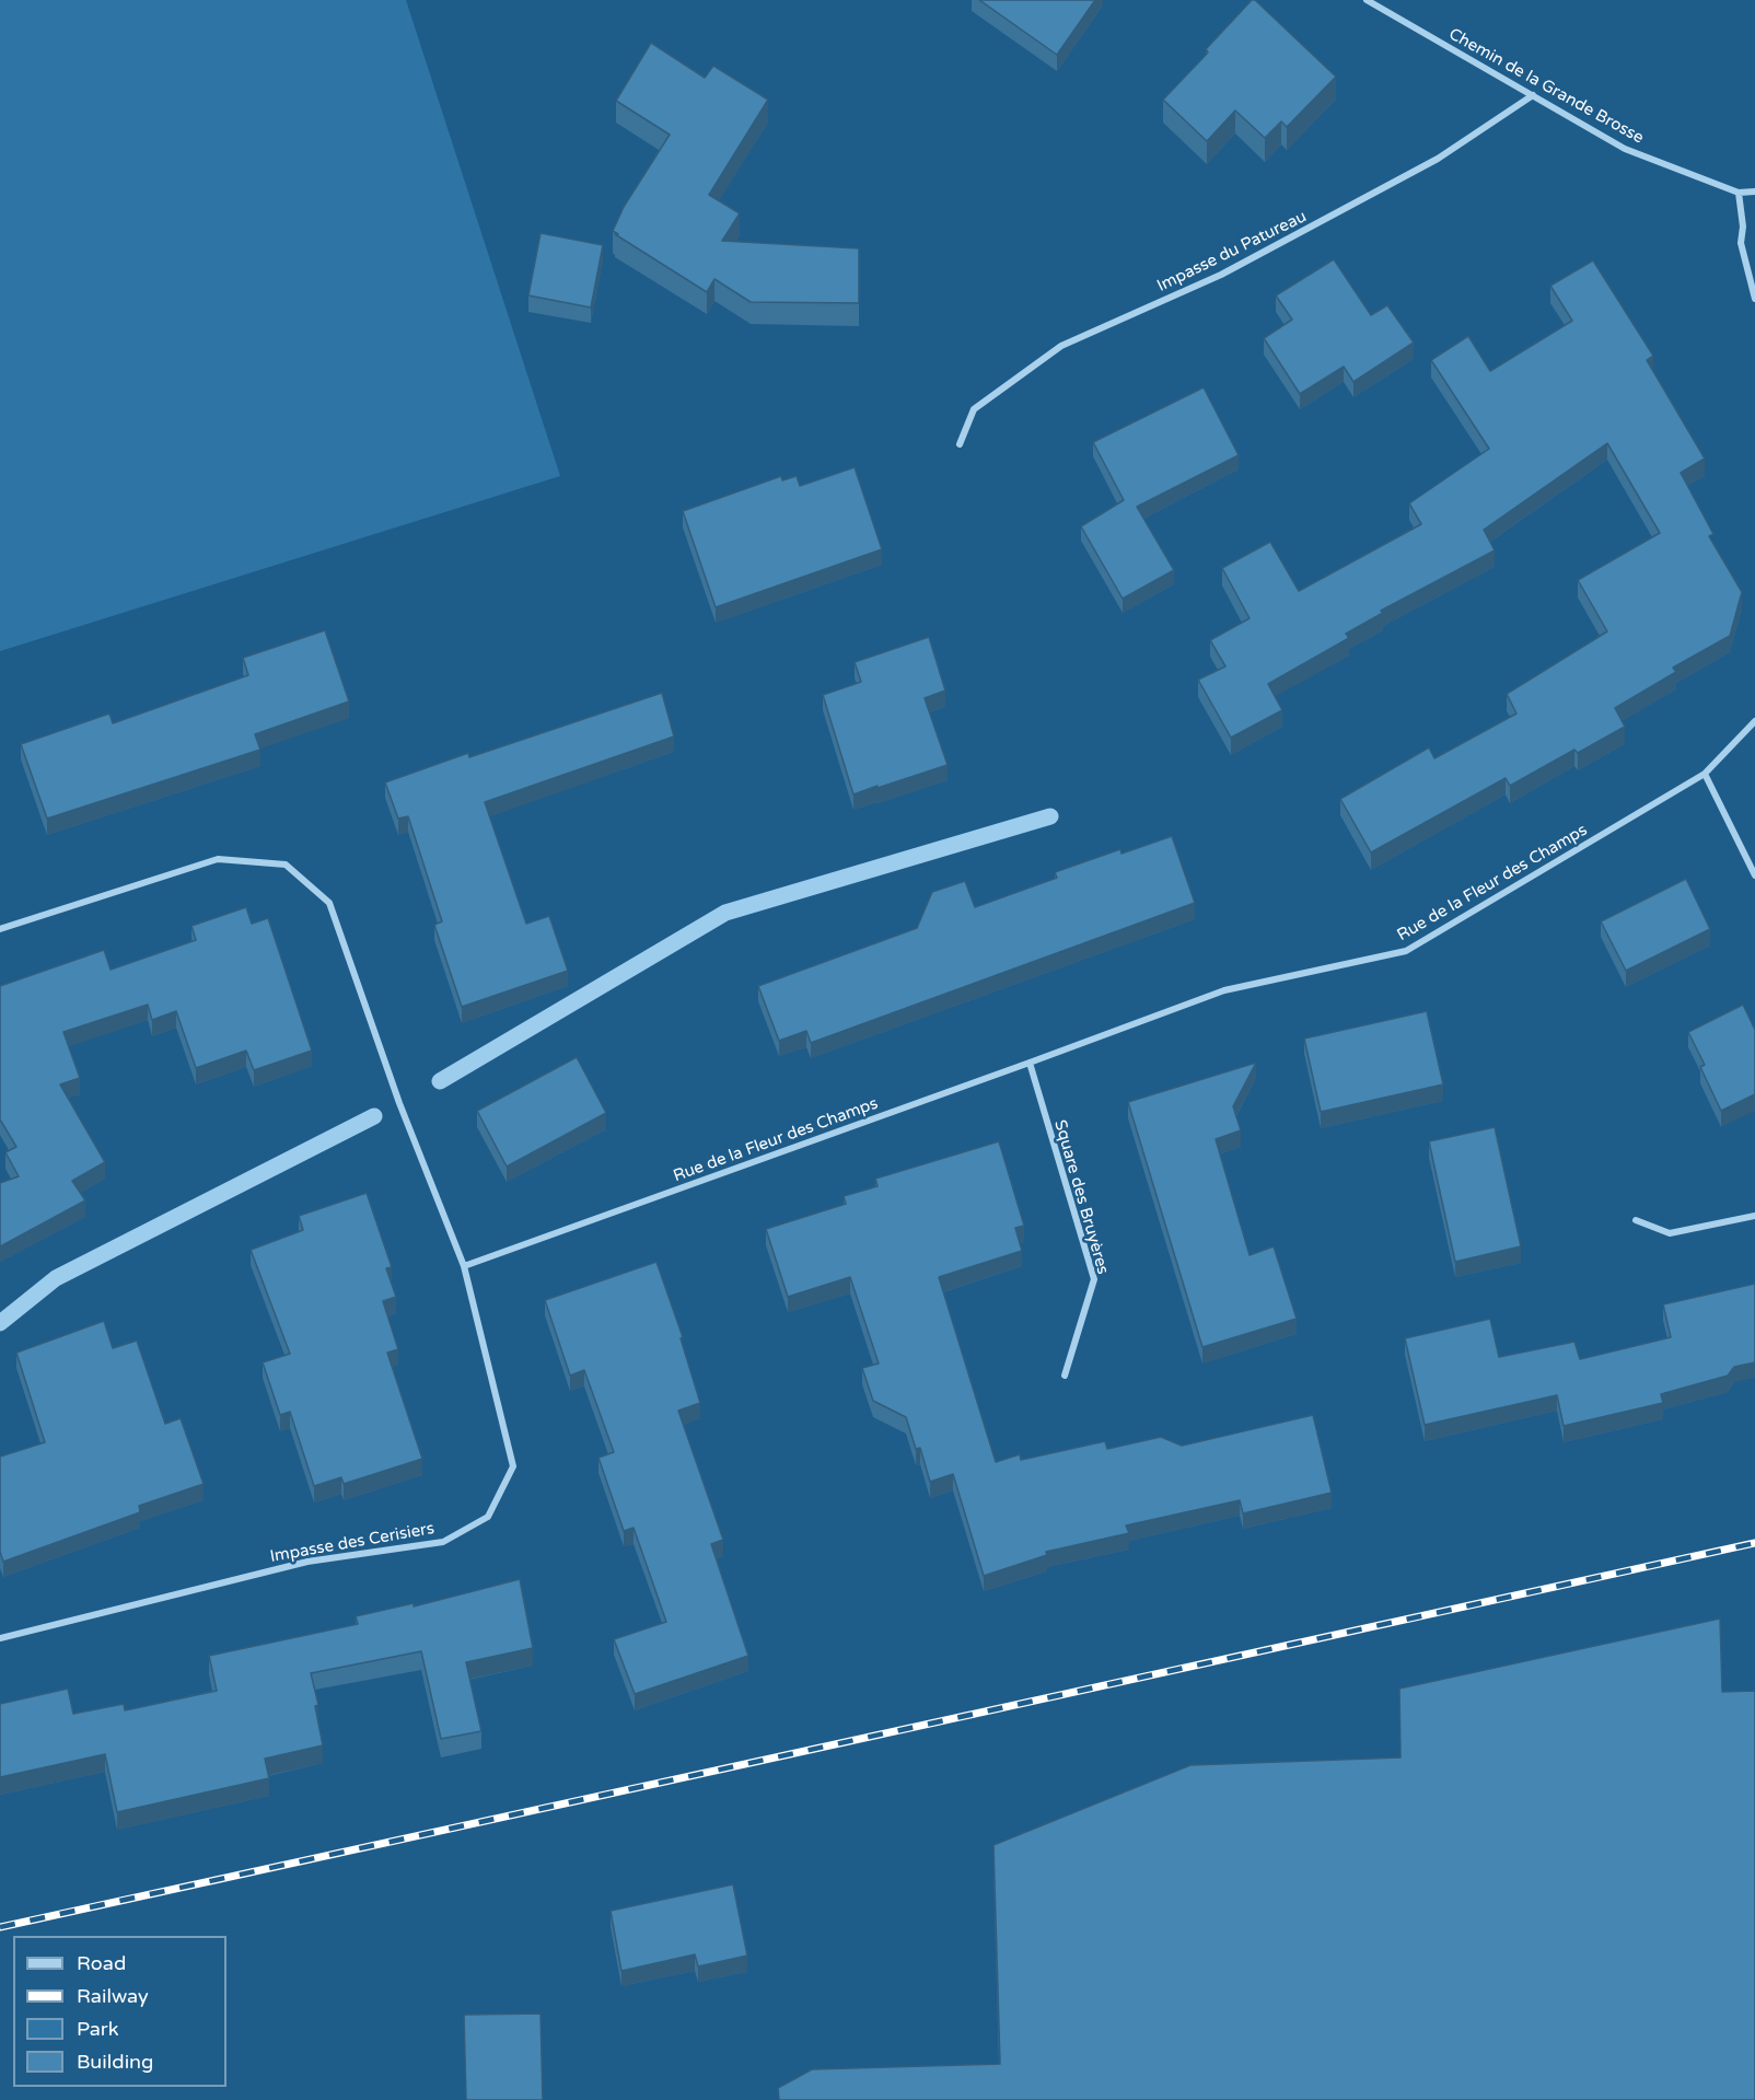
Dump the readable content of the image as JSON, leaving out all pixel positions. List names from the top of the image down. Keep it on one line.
{"streets":{"street":["Chemin de la Grande Brosse","Impasse du Patureau","Rue de la Fleur des Champs","Square des Bruyères","Impasse des Cerisiers"]},"crossings":[["Chemin de la Grande Brosse","Impasse du Patureau"],["Rue de la Fleur des Champs","Square des Bruyères"],["Rue de la Fleur des Champs","Impasse des Cerisiers"]],"legend":["Road","Railway","Park","Building"]}
